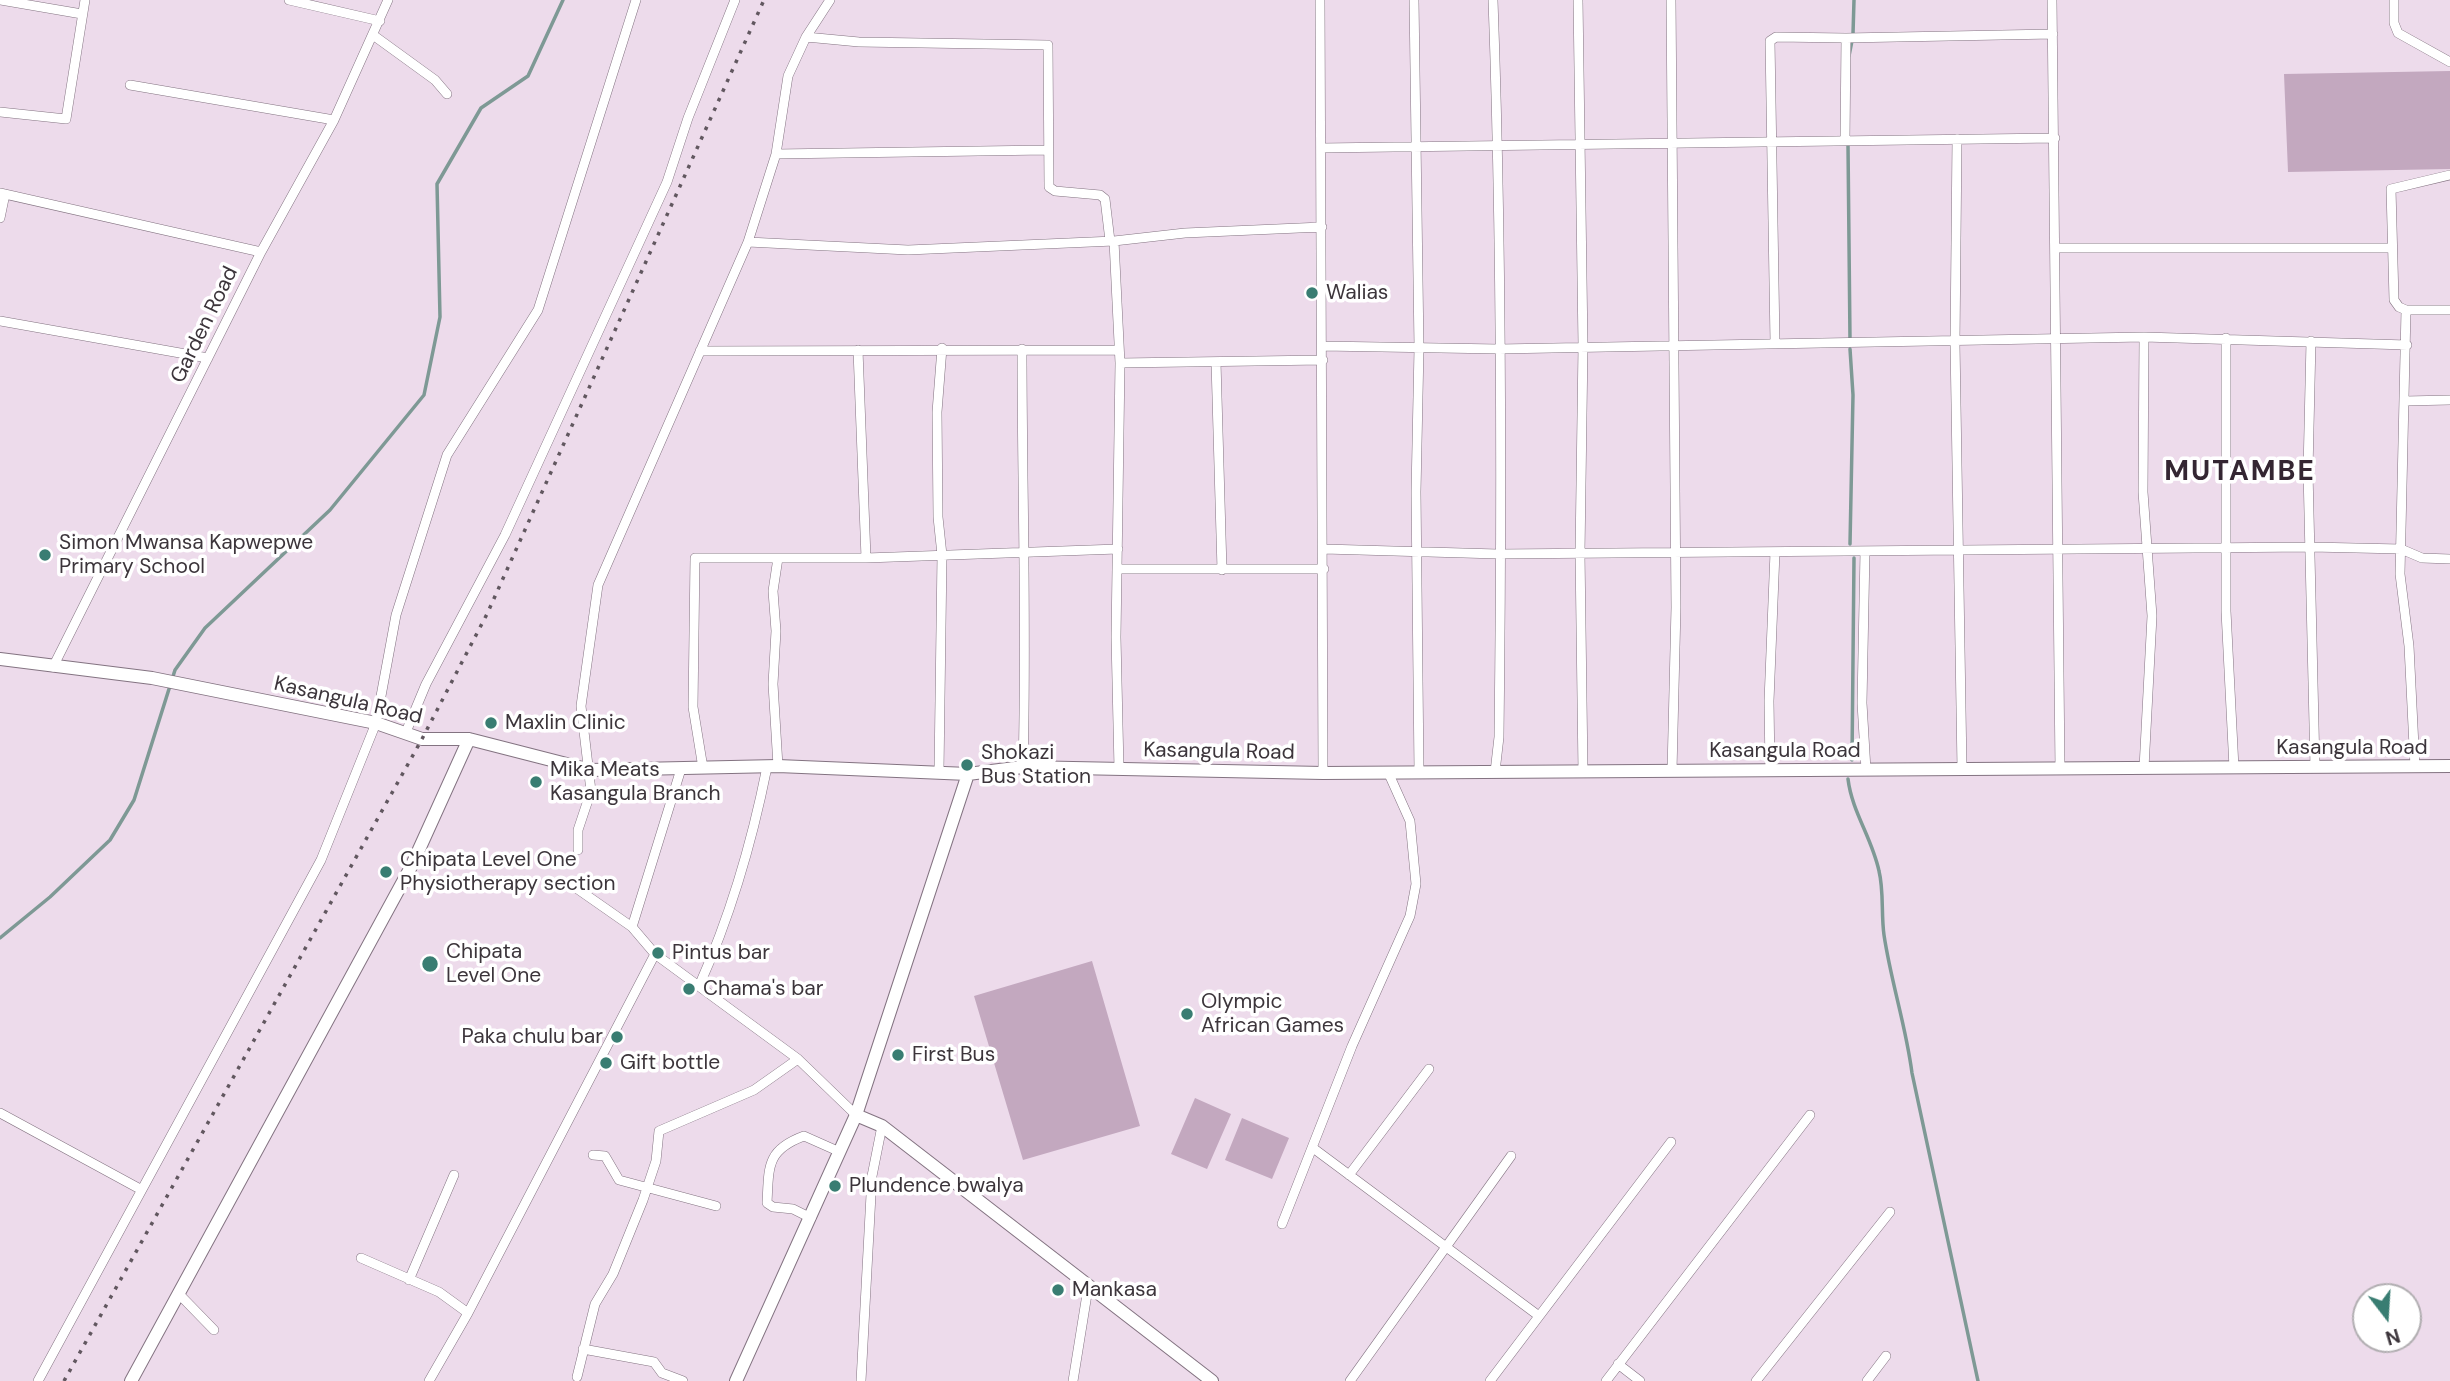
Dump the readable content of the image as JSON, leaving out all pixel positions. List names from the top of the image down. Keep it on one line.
{"streets":{"main road":["Kasangula Road"],"street":["Garden Road"]},"crossings":[["Garden Road","Kasangula Road"]],"districts":["MUTAMBE"],"places":["Walias","Simon Mwansa Kapwepwe Primary School","Maxlin Clinic","Shokazi Bus Station","Mika Meats Kasangula Branch","Chipata Level One Physiotherapy section","Pintus bar","Chipata Level One","Chama's bar","Olympic African Games","Paka chulu bar","First Bus","Gift bottle","Plundence bwalya","Mankasa"],"north":"bottom"}
